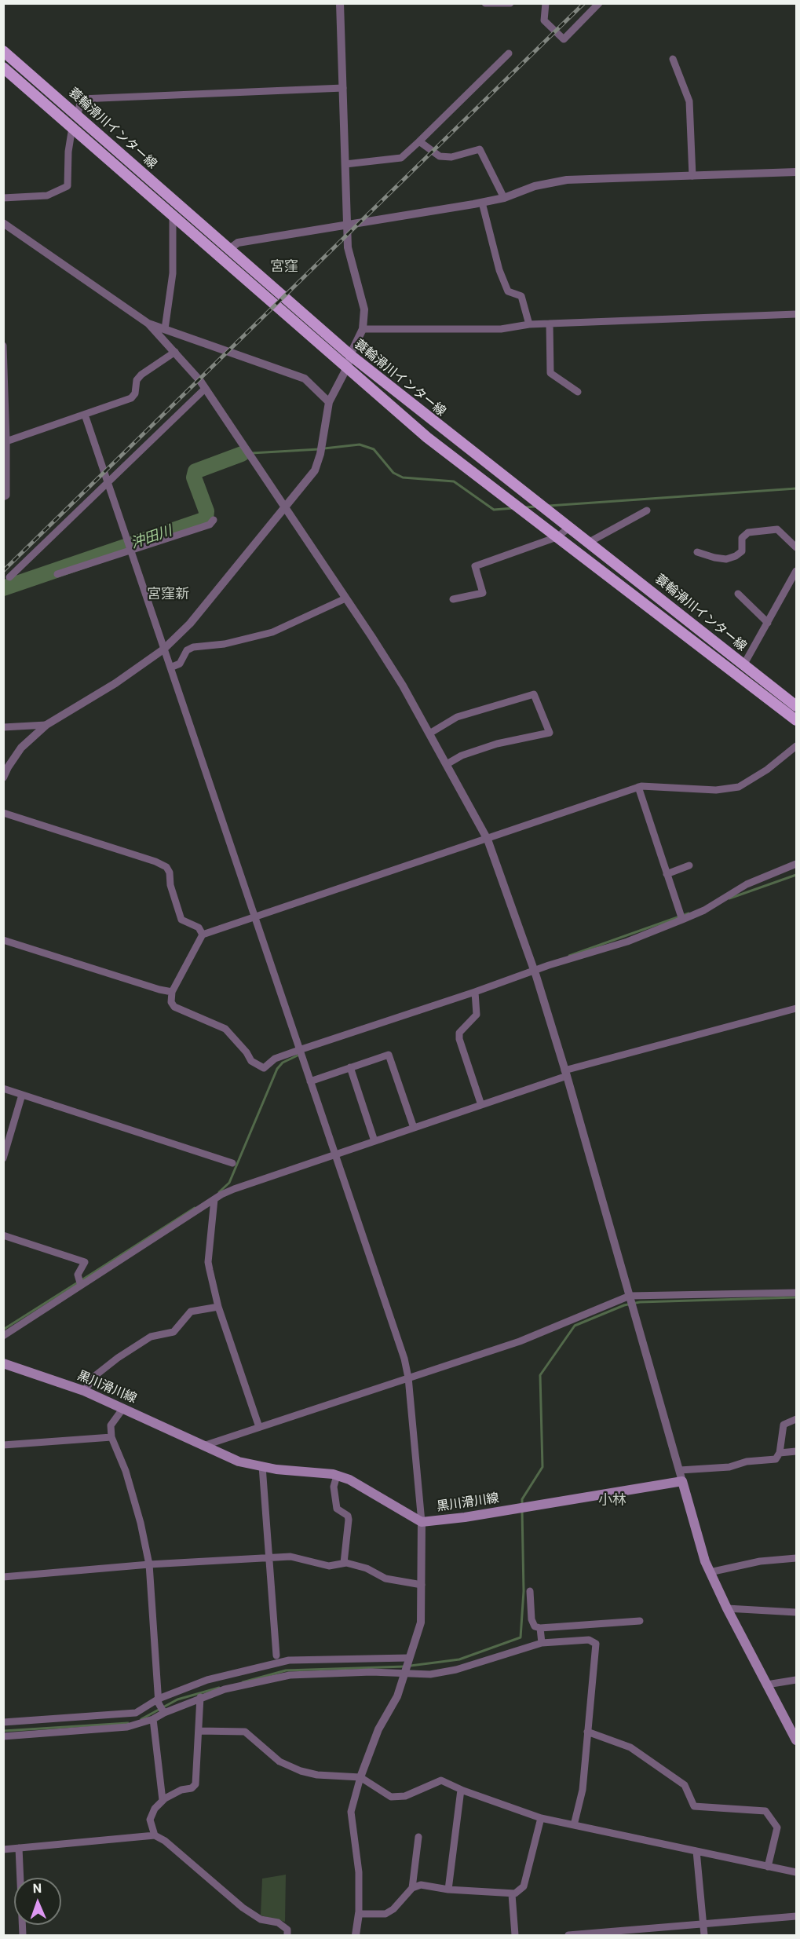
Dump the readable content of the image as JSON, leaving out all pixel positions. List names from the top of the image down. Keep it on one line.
{"streets":{"main road":["蓑輪滑川インター線","黒川滑川線"]},"districts":["宮窪","宮窪新","小林"],"water":["沖田川"],"north":"top"}
